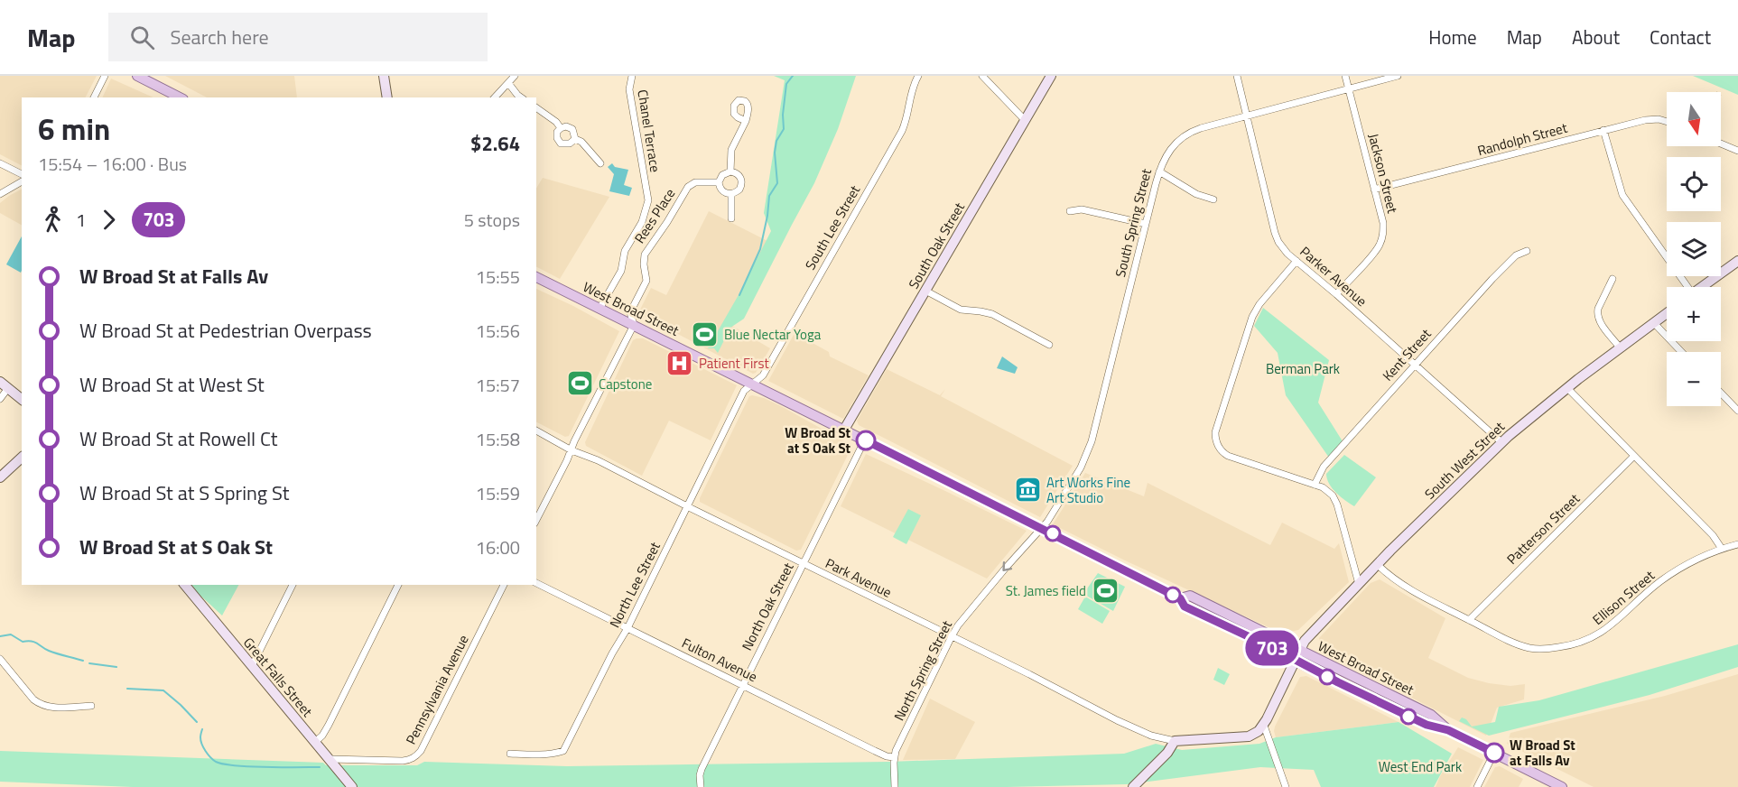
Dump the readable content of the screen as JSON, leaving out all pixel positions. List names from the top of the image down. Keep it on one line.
{"streets":{"main road":["South Oak Street","West Broad Street","South West Street","Great Falls Street"],"street":["Chanel Terrace","Randolph Street","Jackson Street","Rees Place","South Spring Street","South Lee Street","Parker Avenue","Kent Street","Patterson Street","Park Avenue","North Lee Street","Ellison Street","North Oak Street","Fulton Avenue","North Spring Street","Pennsylvania Avenue"]},"crossings":[["Chanel Terrace","West Broad Street"],["Randolph Street","Jackson Street"],["Jackson Street","South Spring Street"],["Jackson Street","Parker Avenue"],["Rees Place","West Broad Street"],["South Spring Street","Parker Avenue"],["South Spring Street","West Broad Street"],["South Spring Street","North Spring Street"],["South Lee Street","West Broad Street"],["South Lee Street","North Lee Street"],["South Oak Street","West Broad Street"],["Parker Avenue","Kent Street"],["Parker Avenue","South West Street"],["West Broad Street","South West Street"],["West Broad Street","North Lee Street"],["West Broad Street","North Oak Street"],["West Broad Street","North Spring Street"],["South West Street","Ellison Street"],["Patterson Street","Ellison Street"],["Park Avenue","North Lee Street"],["Park Avenue","North Oak Street"],["Park Avenue","North Spring Street"],["North Lee Street","Fulton Avenue"],["North Oak Street","Fulton Avenue"],["Fulton Avenue","North Spring Street"],["Great Falls Street","Pennsylvania Avenue"]],"one_way":["North Spring Street"],"parks":["Berman Park","West End Park"],"places":{"sports":["Blue Nectar Yoga","Capstone","St. James field"],"hospital":["Patient First"],"other":["W Broad St at S Oak St","W Broad St at Falls Av"],"museum":["Art Works Fine Art Studio"]},"lines":["bus line 703"],"north":"bottom","page":{"header":"Map","search":"Search here","nav":["Home","Map","About","Contact"],"on_map":"703","map_buttons":["+","−"],"heading":["6 min","15:54 – 16:00 · Bus","$2.64"],"legs":["1","703","5 stops"],"list":[{"name":"W Broad St at Falls Av","value":"15:55"},{"name":"W Broad St at Pedestrian Overpass","value":"15:56"},{"name":"W Broad St at West St","value":"15:57"},{"name":"W Broad St at Rowell Ct","value":"15:58"},{"name":"W Broad St at S Spring St","value":"15:59"},{"name":"W Broad St at S Oak St","value":"16:00"}]}}
